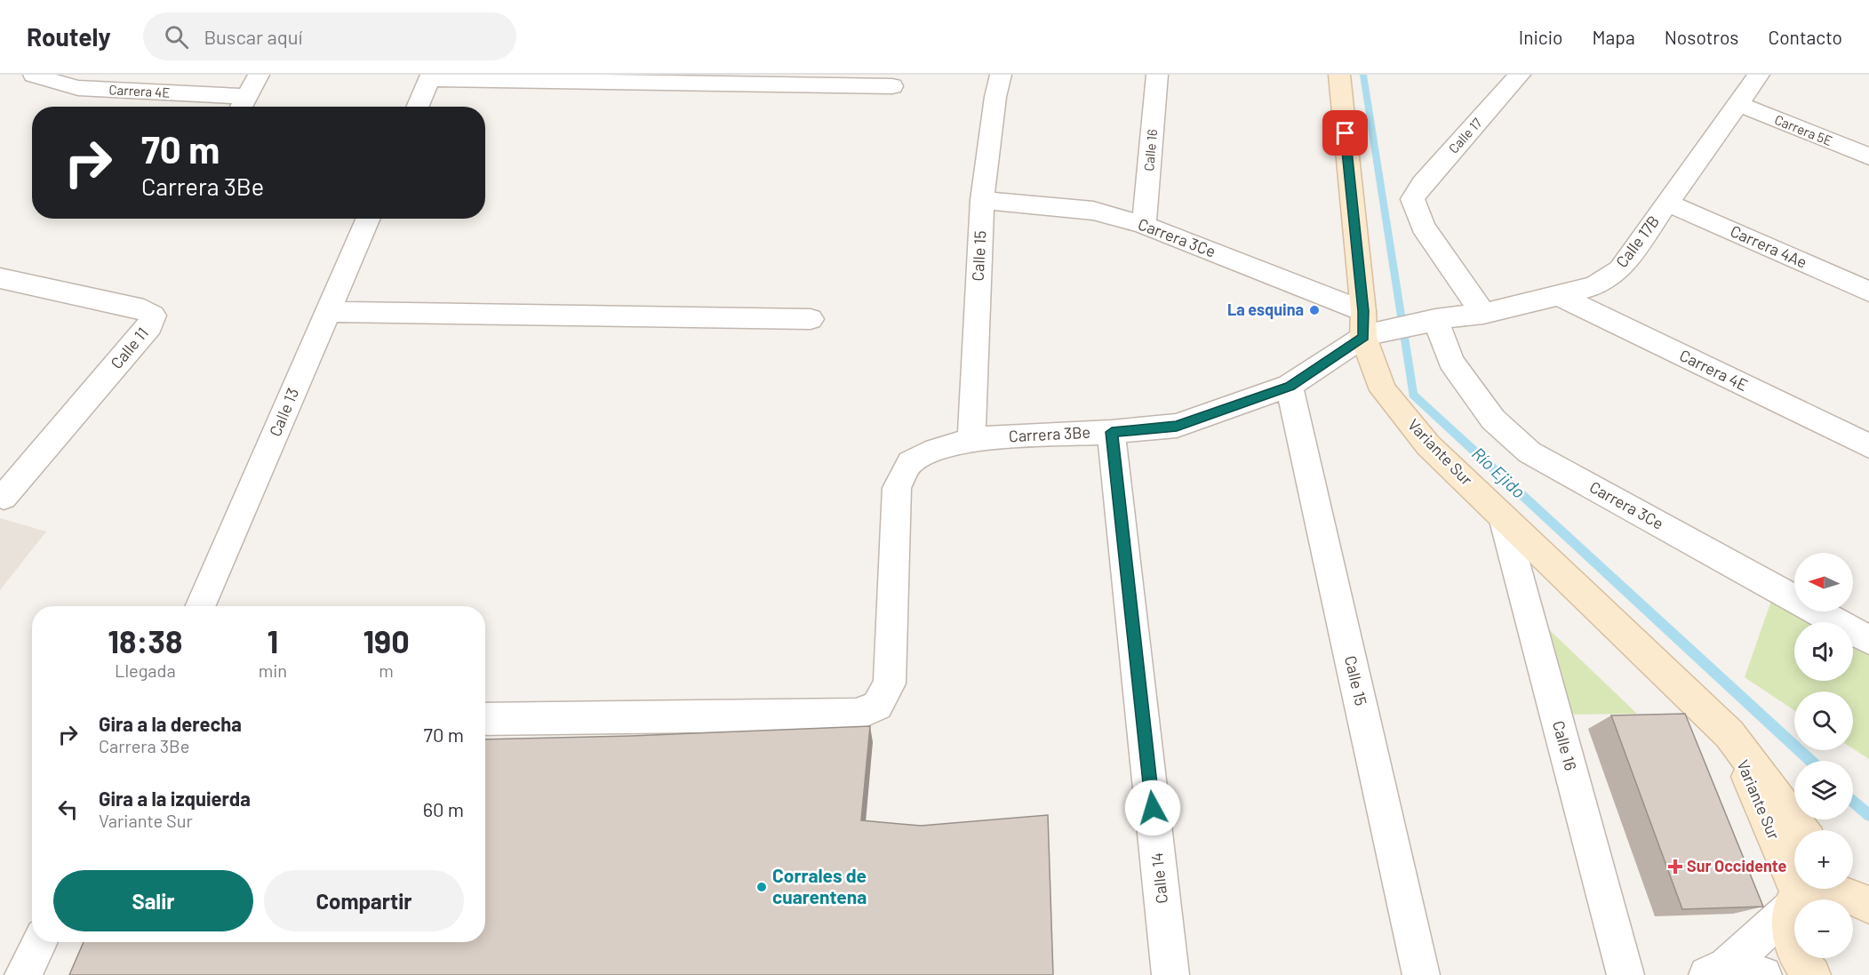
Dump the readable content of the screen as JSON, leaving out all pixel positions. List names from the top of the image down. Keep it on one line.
{"streets":{"main road":["Variante Sur"],"street":["Carrera 4E","Carrera 5E","Calle 17","Calle 16","Carrera 3Ce","Calle 17B","Carrera 4Ae","Calle 15","Calle 11","Calle 13","Carrera 3Be","Calle 14"]},"crossings":[["Carrera 4E","Calle 17B"],["Carrera 5E","Calle 17B"],["Calle 17","Calle 17B"],["Calle 16","Carrera 3Ce"],["Calle 16","Variante Sur"],["Carrera 3Ce","Calle 17B"],["Carrera 3Ce","Calle 15"],["Carrera 3Ce","Carrera 3Be"],["Carrera 3Ce","Variante Sur"],["Calle 17B","Carrera 4Ae"],["Calle 17B","Carrera 3Be"],["Calle 17B","Variante Sur"],["Calle 15","Carrera 3Be"],["Carrera 3Be","Variante Sur"],["Carrera 3Be","Calle 14"]],"water":["Río Ejido"],"places":{"other":["La esquina","Corrales de cuarentena"],"health":["Sur Occidente"]},"north":"left","page":{"header":"Routely","search":"Buscar aquí","nav":["Inicio","Mapa","Nosotros","Contacto"],"turn":["70 m","Carrera 3Be"],"map_buttons":["+","−"],"eta":["18:38","Llegada","1","min","190","m"],"list":[{"name":"Gira a la derecha","note":"Carrera 3Be","value":"70 m"},{"name":"Gira a la izquierda","note":"Variante Sur","value":"60 m"}],"buttons":["Salir","Compartir"]}}
